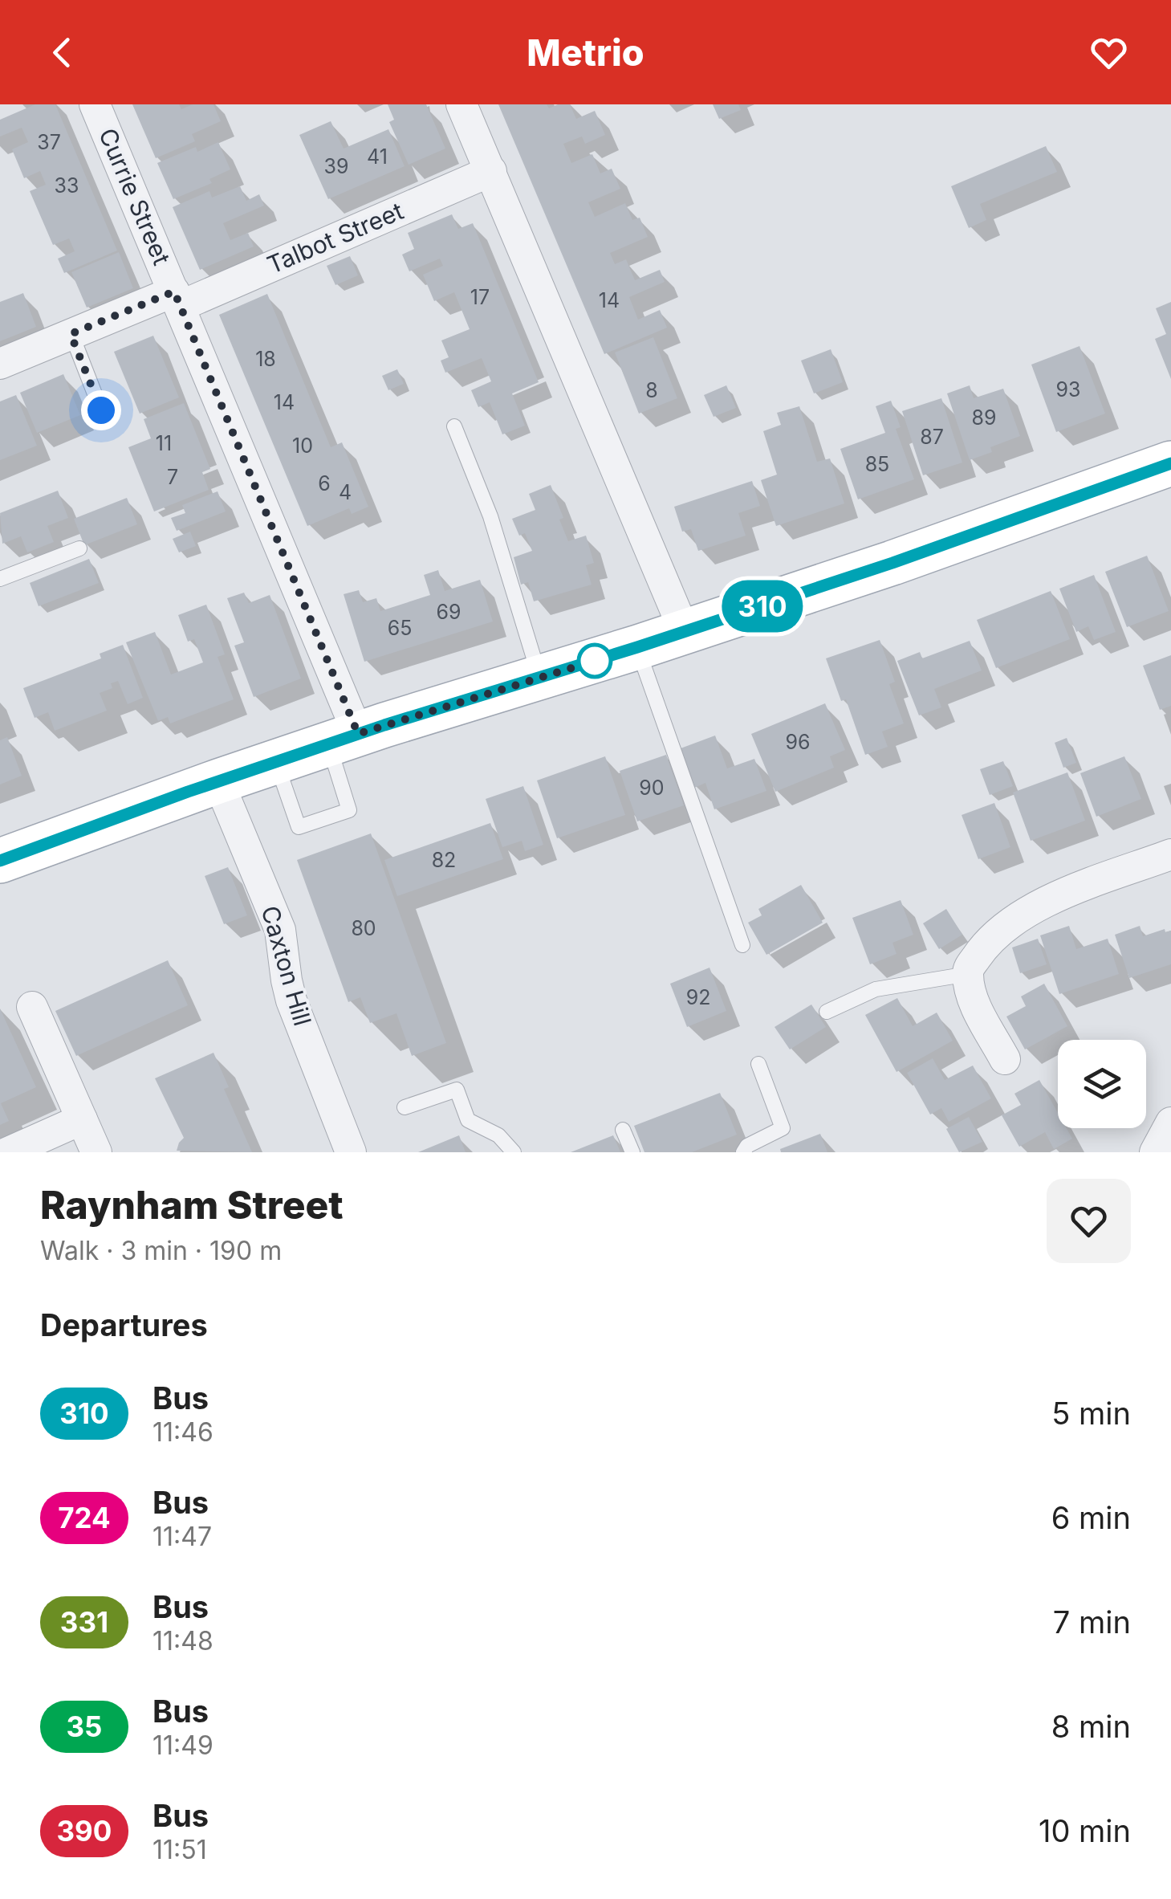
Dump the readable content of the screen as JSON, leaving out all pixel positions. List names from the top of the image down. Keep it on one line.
{"streets":{"street":["Currie Street","Talbot Street","Caxton Hill"]},"crossings":[["Currie Street","Talbot Street"]],"lines":["bus line 310"],"house_numbers":["37","41","39","33","17","14","18","93","8","14","89","87","11","10","85","7","6","4","69","65","96","90","82","80","92"],"page":{"header":"Metrio","on_map":"310","heading":[["Raynham Street","Walk · 3 min · 190 m"],"Departures"],"list":[{"mark":"310","name":"Bus","note":"11:46","value":"5 min"},{"mark":"724","name":"Bus","note":"11:47","value":"6 min"},{"mark":"331","name":"Bus","note":"11:48","value":"7 min"},{"mark":"35","name":"Bus","note":"11:49","value":"8 min"},{"mark":"390","name":"Bus","note":"11:51","value":"10 min"}]}}
